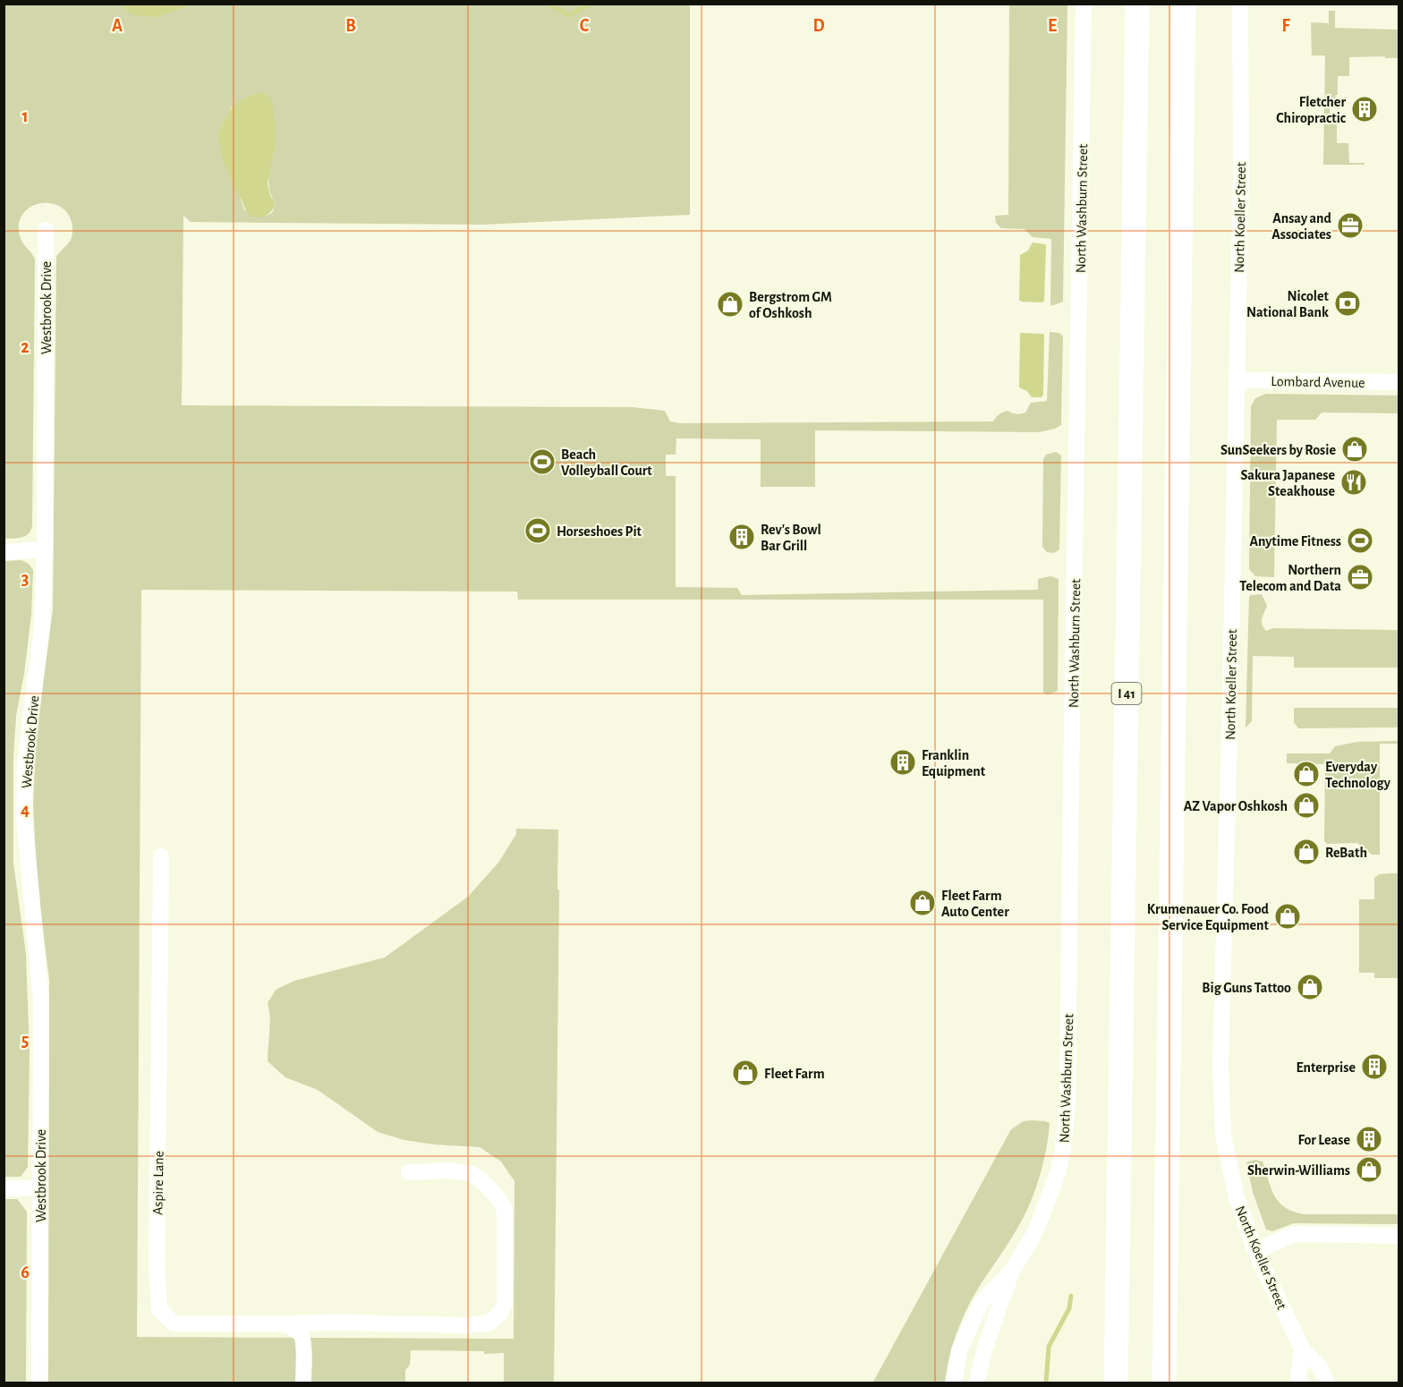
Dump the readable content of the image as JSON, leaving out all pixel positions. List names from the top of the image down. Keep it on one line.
{"streets":{"highway":["I 41"],"street":["North Washburn Street","North Koeller Street","Westbrook Drive","Lombard Avenue","Aspire Lane"]},"crossings":[["North Koeller Street","Lombard Avenue"]],"places":{"building":["Fletcher Chiropractic","Rev's Bowl Bar Grill","Franklin Equipment","Enterprise","For Lease"],"office":["Ansay and Associates","Northern Telecom and Data"],"bank":["Nicolet National Bank"],"shop":["Bergstrom GM of Oshkosh","SunSeekers by Rosie","Everyday Technology","AZ Vapor Oshkosh","ReBath","Fleet Farm Auto Center","Krumenauer Co. Food Service Equipment","Big Guns Tattoo","Fleet Farm","Sherwin-Williams"],"sports":["Beach Volleyball Court","Horseshoes Pit","Anytime Fitness"],"restaurant":["Sakura Japanese Steakhouse"]},"grid":{"columns":["A","B","C","D","E","F"],"rows":["1","2","3","4","5","6"]}}
